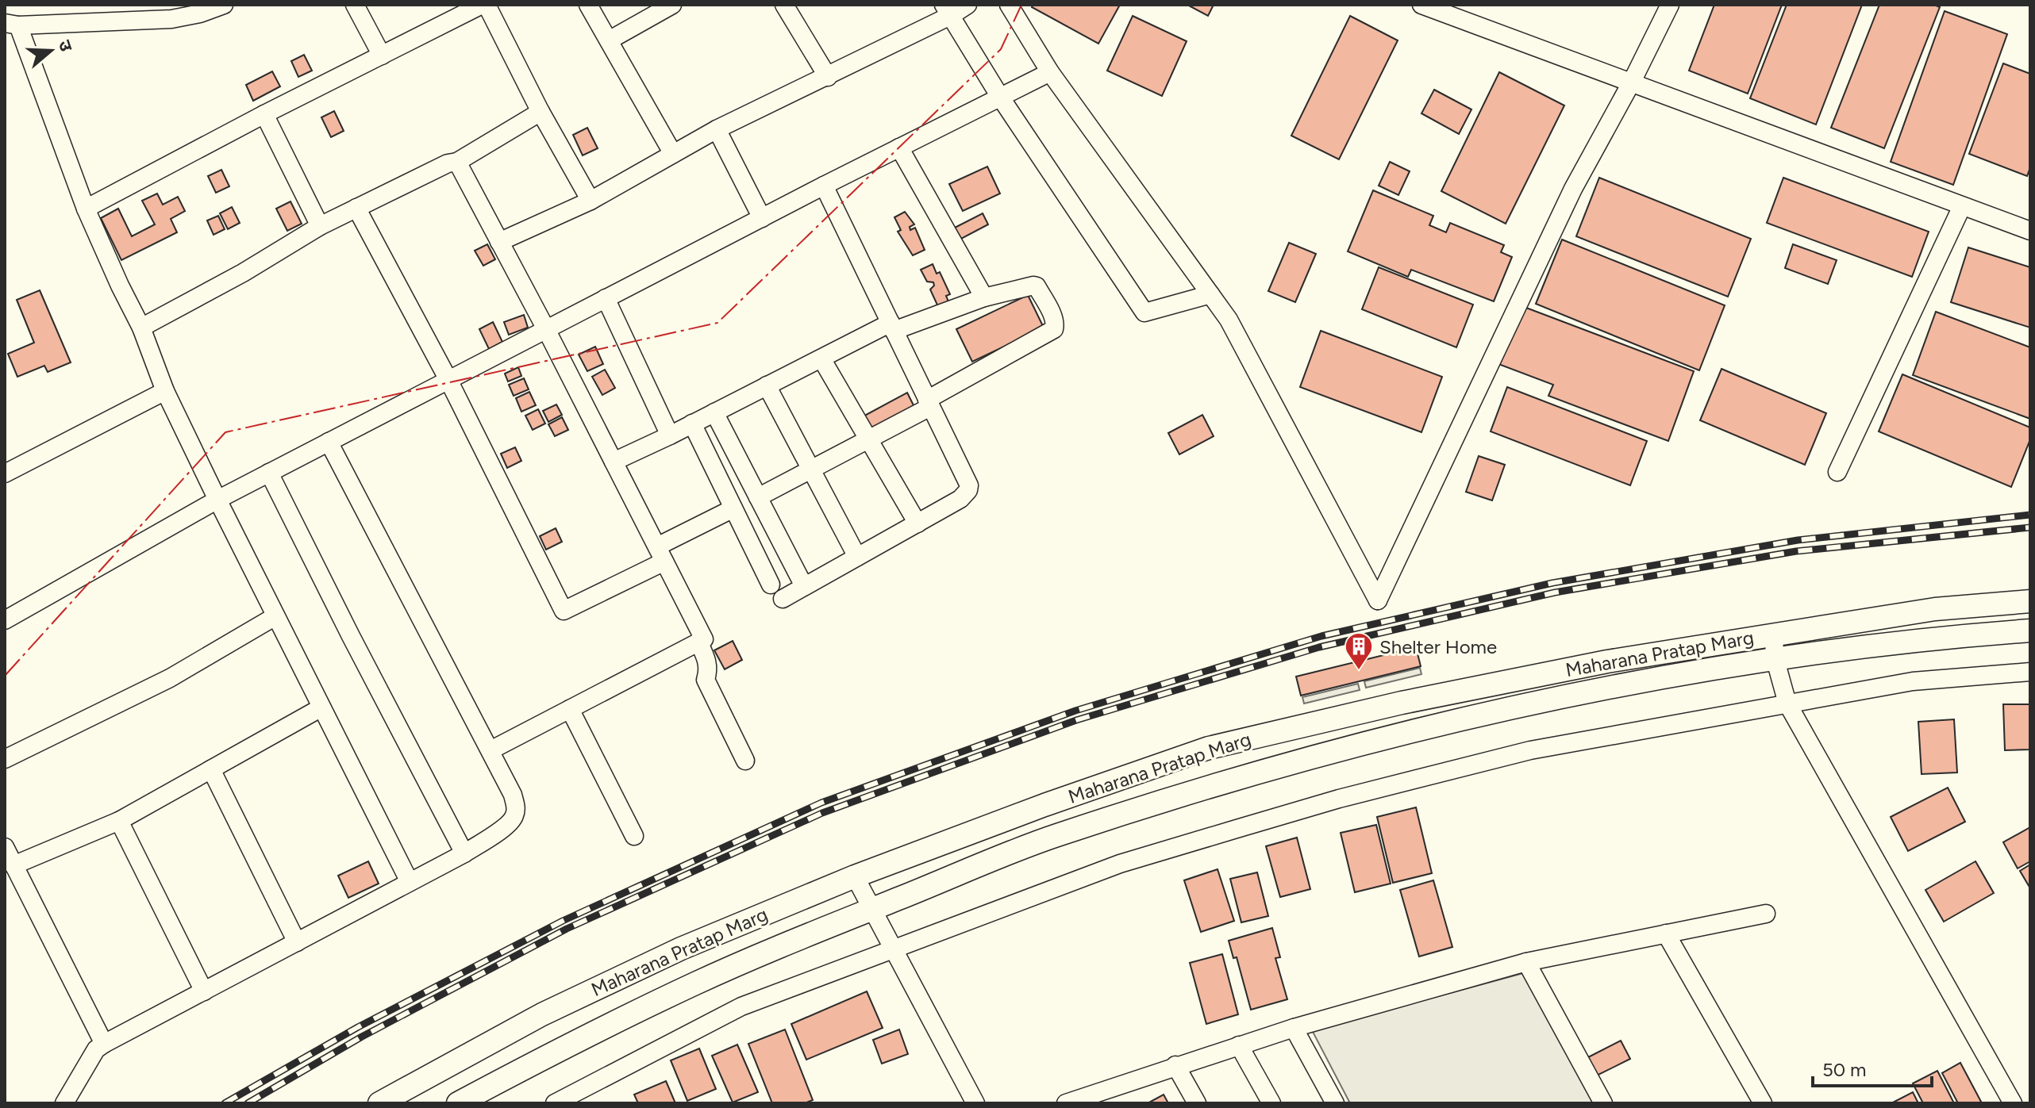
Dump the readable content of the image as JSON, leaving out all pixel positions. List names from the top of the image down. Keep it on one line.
{"streets":{"main road":["Maharana Pratap Marg"]},"places":{"building":["Shelter Home"]},"scale_bar":"50 m","north":"right"}
